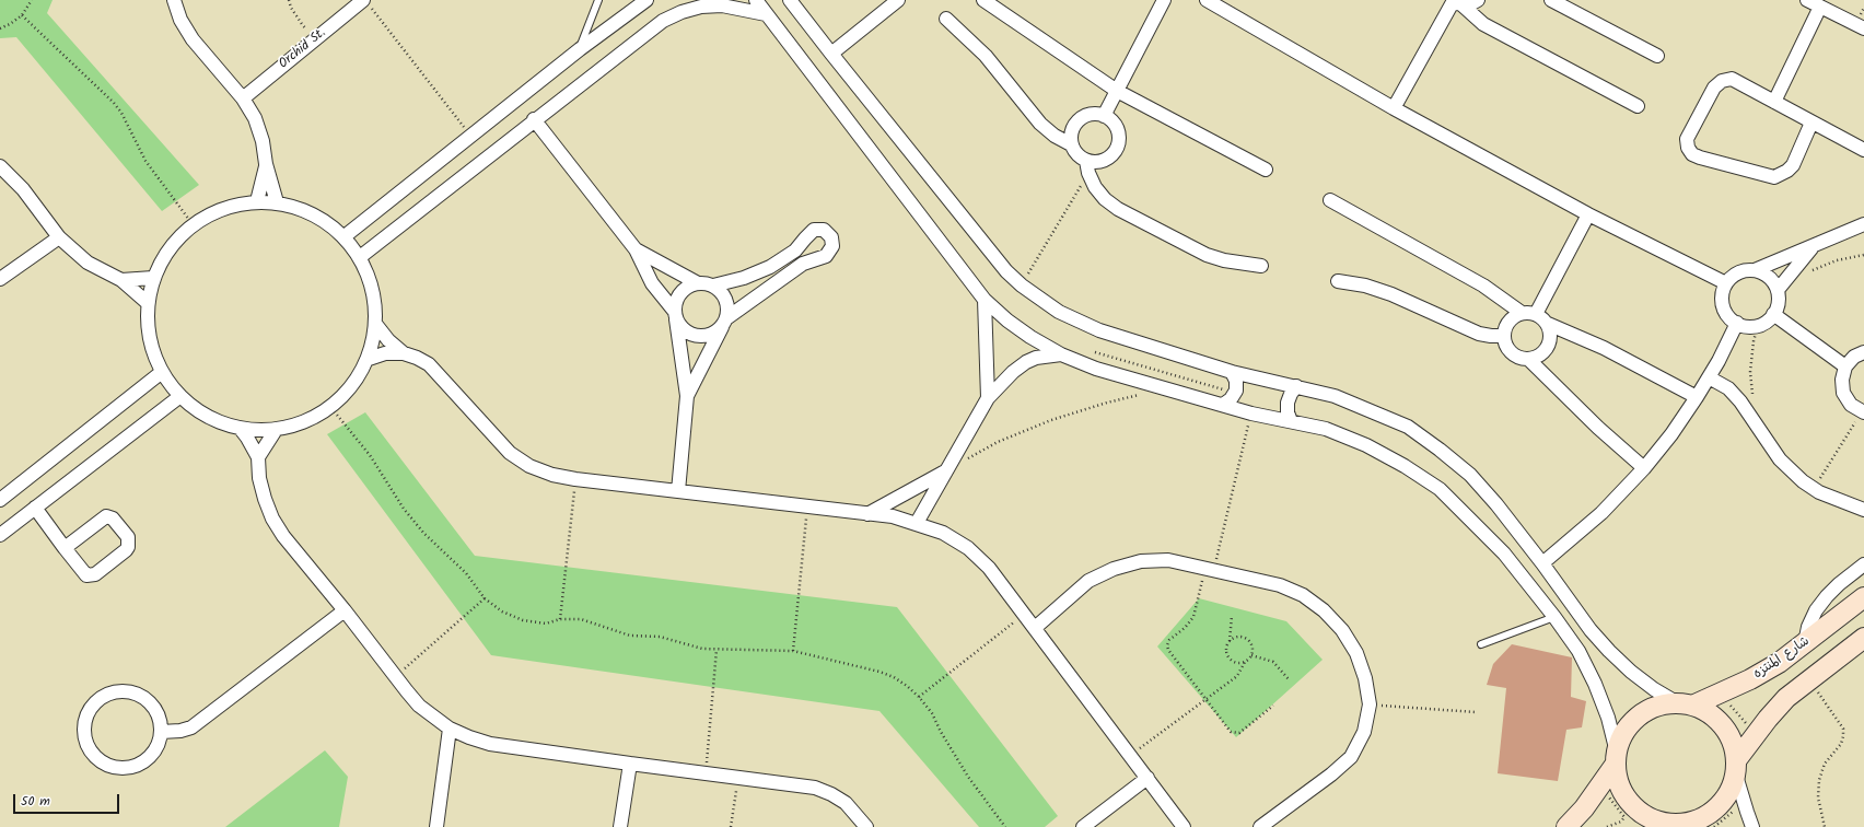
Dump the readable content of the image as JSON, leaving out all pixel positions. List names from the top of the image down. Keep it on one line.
{"streets":{"street":["Orchid St.","شارع المنتزه"]},"scale_bar":"50 m"}
